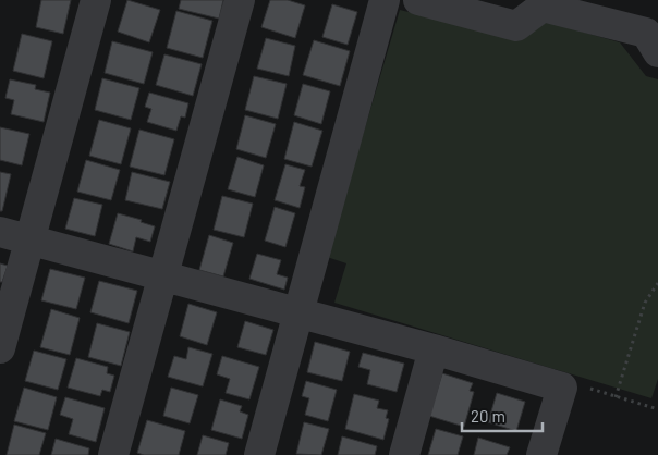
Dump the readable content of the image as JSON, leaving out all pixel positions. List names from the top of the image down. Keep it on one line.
{"scale_bar":"20 m"}
